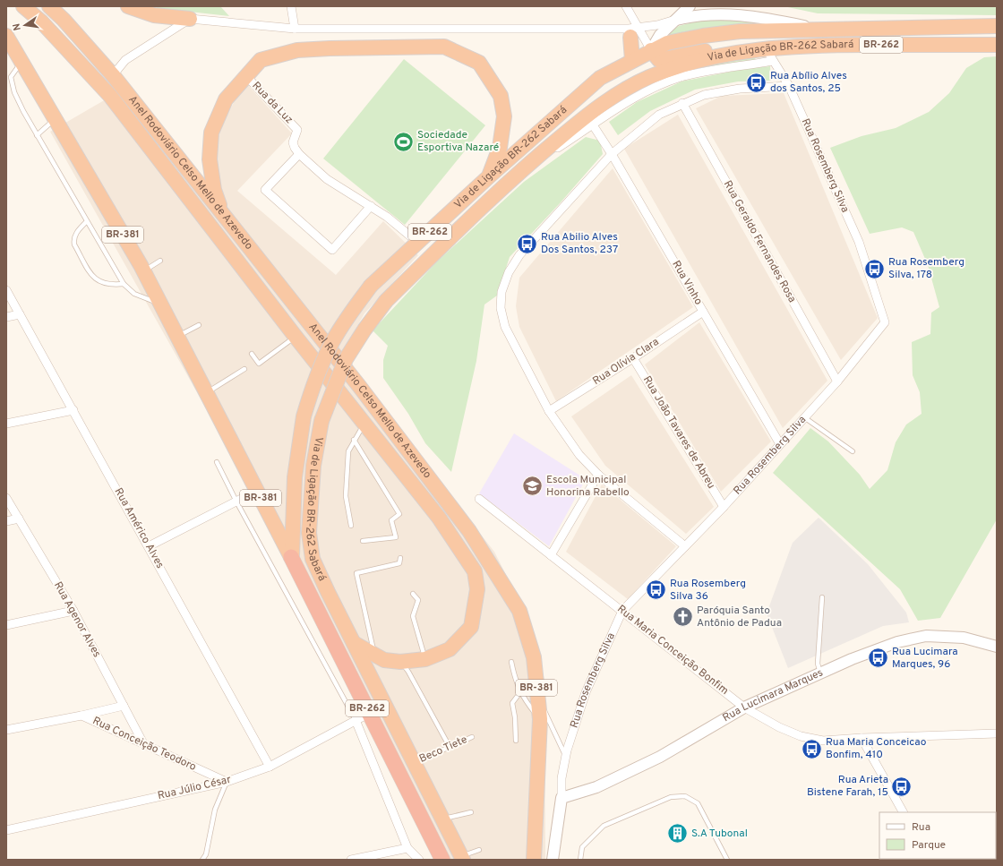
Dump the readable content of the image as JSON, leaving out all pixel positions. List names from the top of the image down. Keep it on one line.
{"streets":{"highway":["BR-262","Via de Ligação BR-262 Sabará","Anel Rodoviário Celso Mello de Azevedo","BR-381"],"street":["Rua da Luz","Rua Rosemberg Silva","Rua Geraldo Fernandes Rosa","Rua Vinho","Rua Olívia Clara","Rua João Tavares de Abreu","Rua Américo Alves","Rua Agenor Alves","Rua Maria Conceição Bonfim","Rua Lucimara Marques","Rua Conceição Teodoro","Rua Júlio César"],"lane":["Beco Tiete"]},"crossings":[["BR-262","Via de Ligação BR-262 Sabará"],["BR-262","BR-381"],["BR-262","Rua Júlio César"],["Via de Ligação BR-262 Sabará","Rua Rosemberg Silva"],["Via de Ligação BR-262 Sabará","BR-381"],["Via de Ligação BR-262 Sabará","Rua Vinho"],["Via de Ligação BR-262 Sabará","Beco Tiete"],["Rua Rosemberg Silva","Rua Geraldo Fernandes Rosa"],["Rua Rosemberg Silva","Rua Vinho"],["Rua Rosemberg Silva","Rua João Tavares de Abreu"],["Rua Rosemberg Silva","Rua Maria Conceição Bonfim"],["Rua Rosemberg Silva","Rua Lucimara Marques"],["Rua Vinho","Rua Olívia Clara"],["Rua Olívia Clara","Rua João Tavares de Abreu"],["Rua Américo Alves","Rua Júlio César"],["Rua Agenor Alves","Rua Conceição Teodoro"],["Rua Maria Conceição Bonfim","Rua Lucimara Marques"],["Rua Conceição Teodoro","Rua Júlio César"]],"places":{"bus stop":["Rua Abílio Alves dos Santos, 25","Rua Abilio Alves Dos Santos, 237","Rua Rosemberg Silva, 178","Rua Rosemberg Silva 36","Rua Lucimara Marques, 96","Rua Maria Conceicao Bonfim, 410","Rua Arieta Bistene Farah, 15"],"sports":["Sociedade Esportiva Nazaré"],"school or university":["Escola Municipal Honorina Rabello"],"church":["Paróquia Santo Antônio de Padua"],"building":["S.A Tubonal"]},"legend":["Rua","Parque"],"north":"left"}
